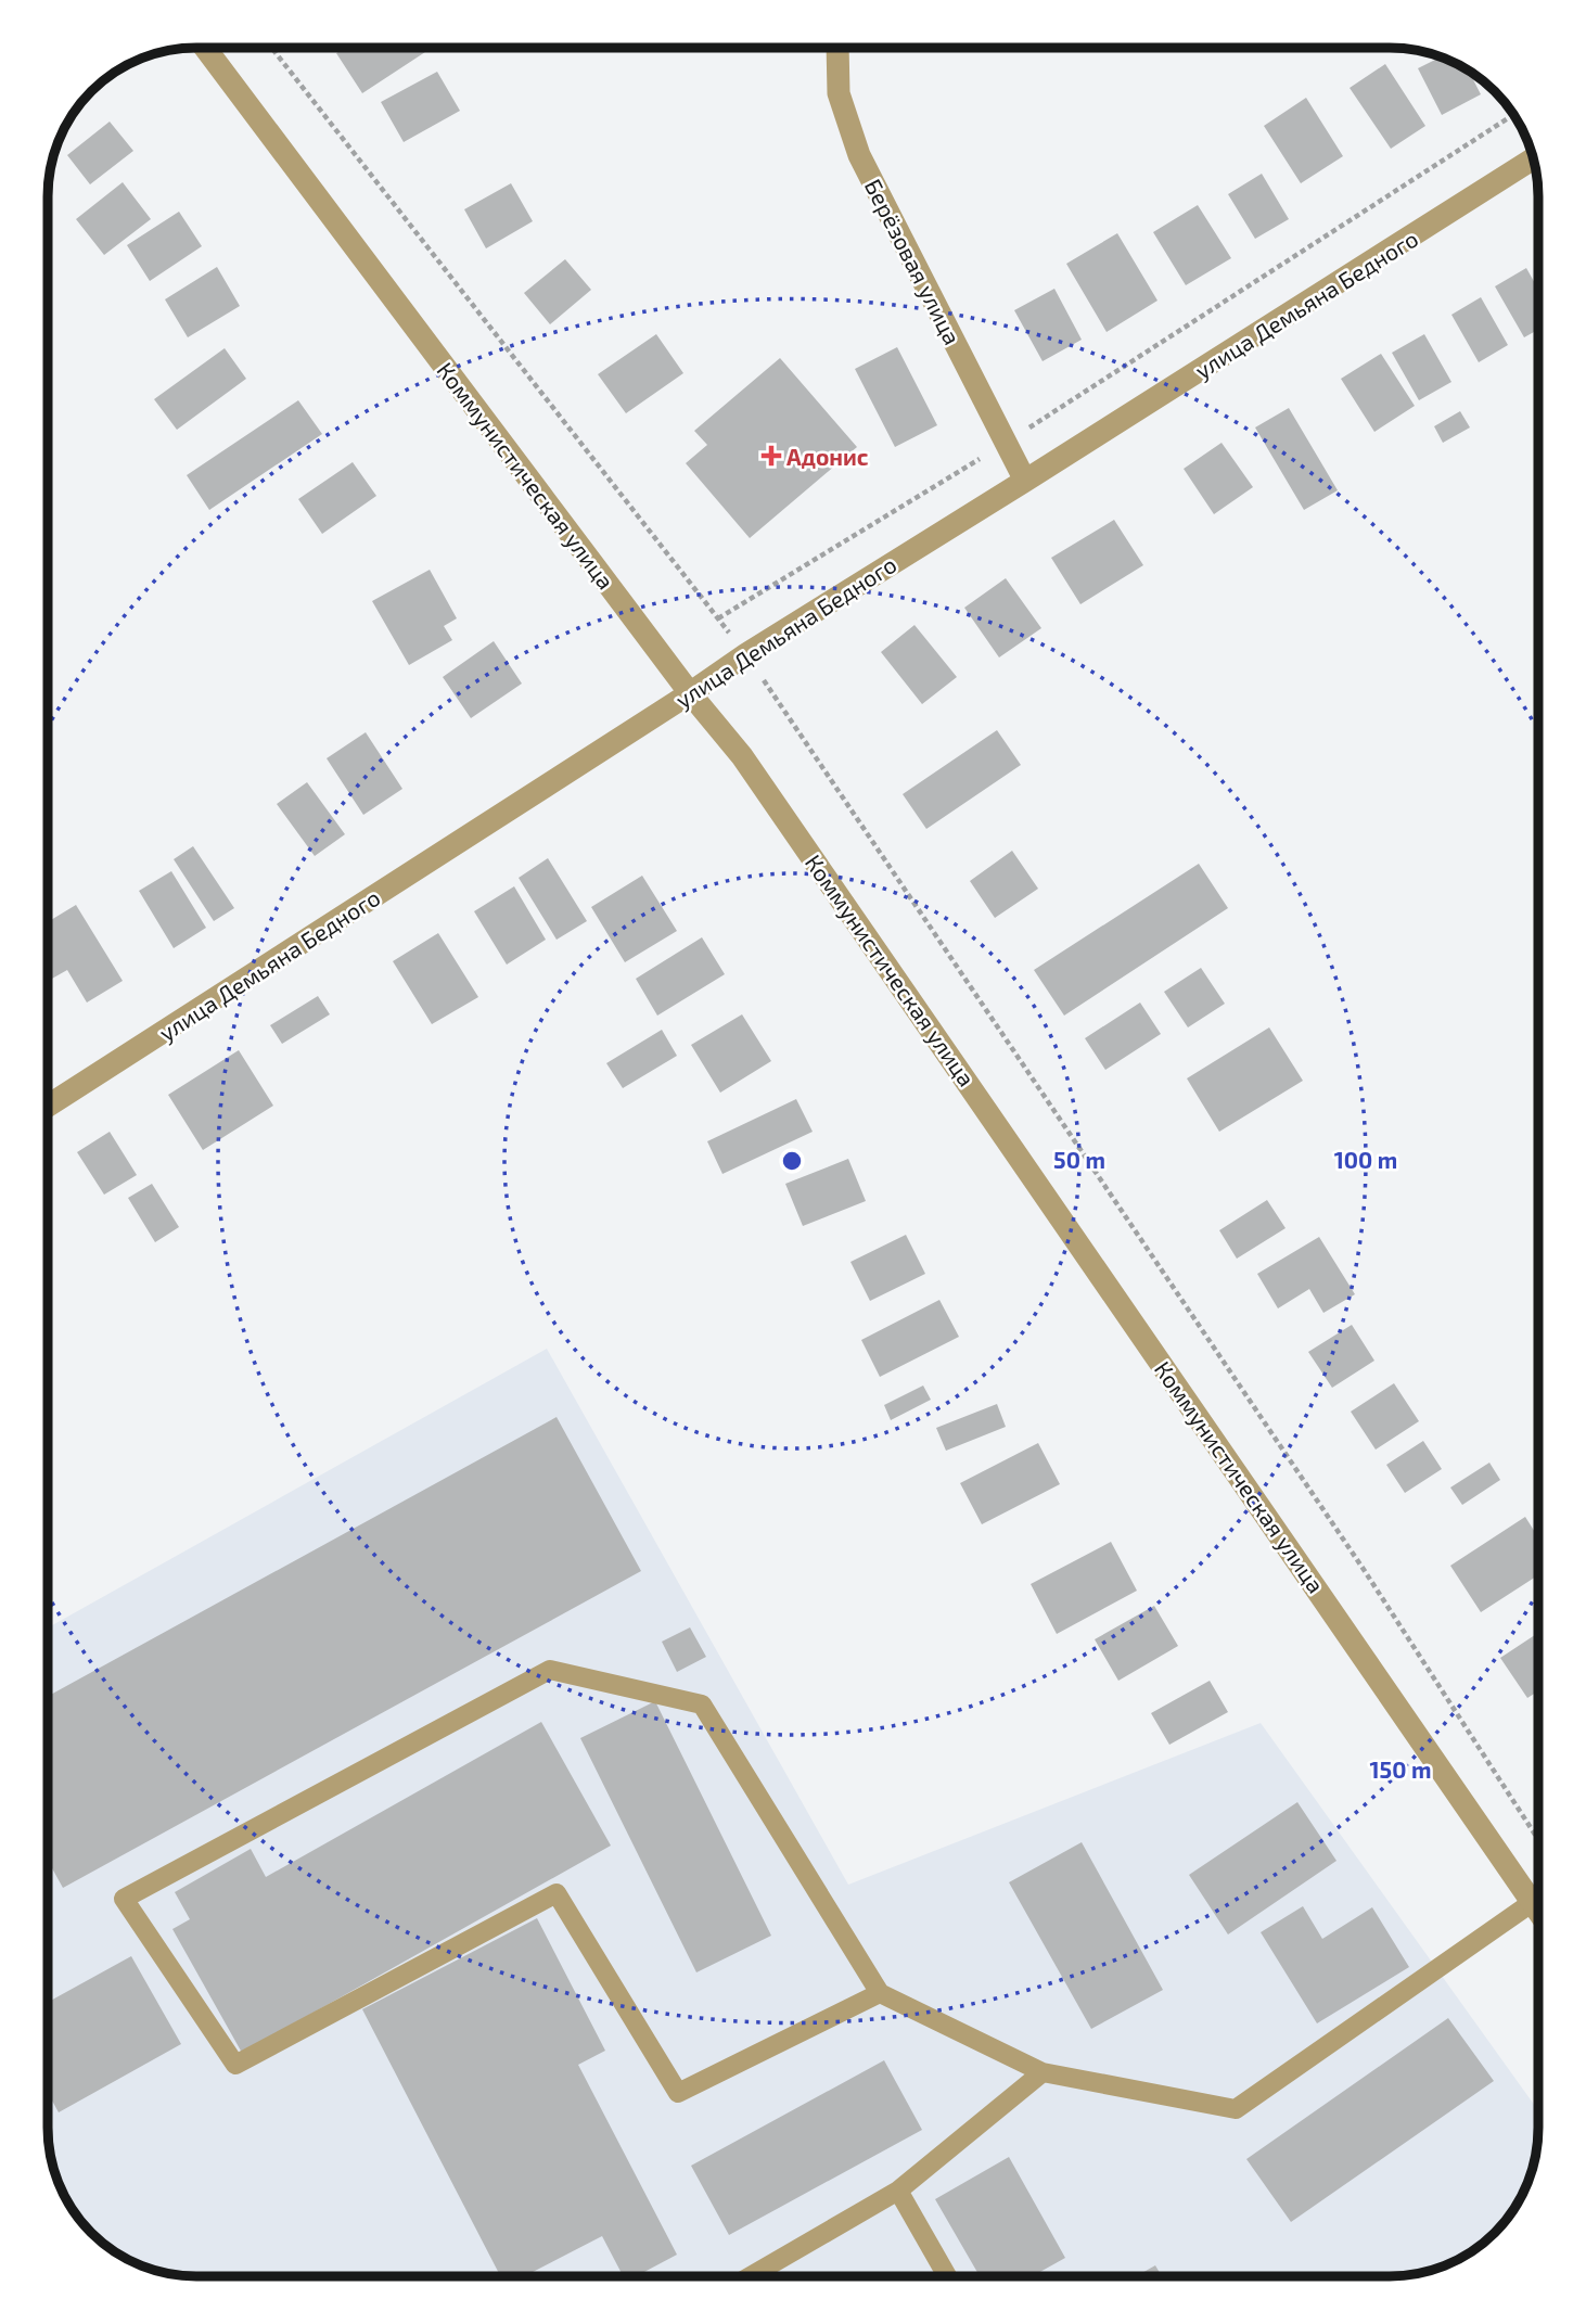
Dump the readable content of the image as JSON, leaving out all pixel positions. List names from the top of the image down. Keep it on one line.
{"streets":{"street":["Берёзовая улица","улица Демьяна Бедного","Коммунистическая улица"]},"crossings":[["Берёзовая улица","улица Демьяна Бедного"],["улица Демьяна Бедного","Коммунистическая улица"]],"places":{"health":["Адонис"]},"rings":["50 m","100 m","150 m"]}
